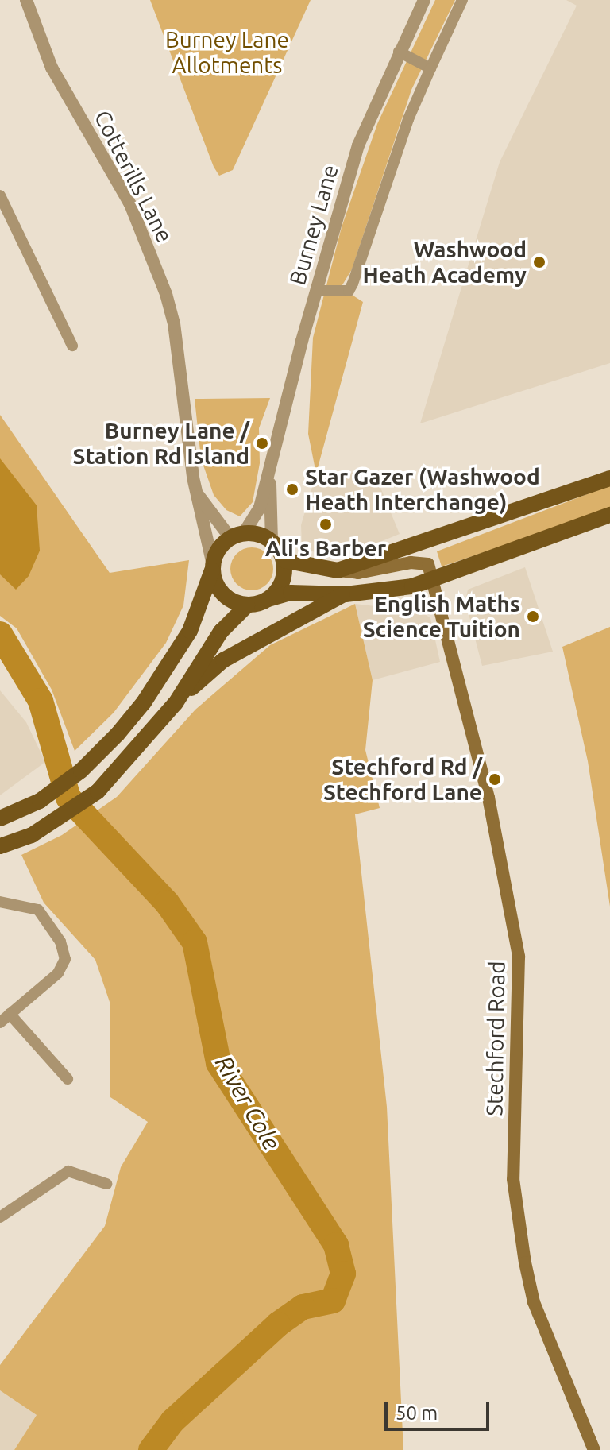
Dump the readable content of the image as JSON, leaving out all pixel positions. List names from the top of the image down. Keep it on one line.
{"streets":{"main road":["Stechford Road"],"street":["Cotterills Lane","Burney Lane"]},"crossings":[["Cotterills Lane","Burney Lane"]],"water":["River Cole"],"parks":["Burney Lane Allotments"],"places":["Washwood Heath Academy","Burney Lane / Station Rd Island","Star Gazer (Washwood Heath Interchange)","Ali's Barber","English Maths Science Tuition","Stechford Rd / Stechford Lane"],"scale_bar":"50 m"}
